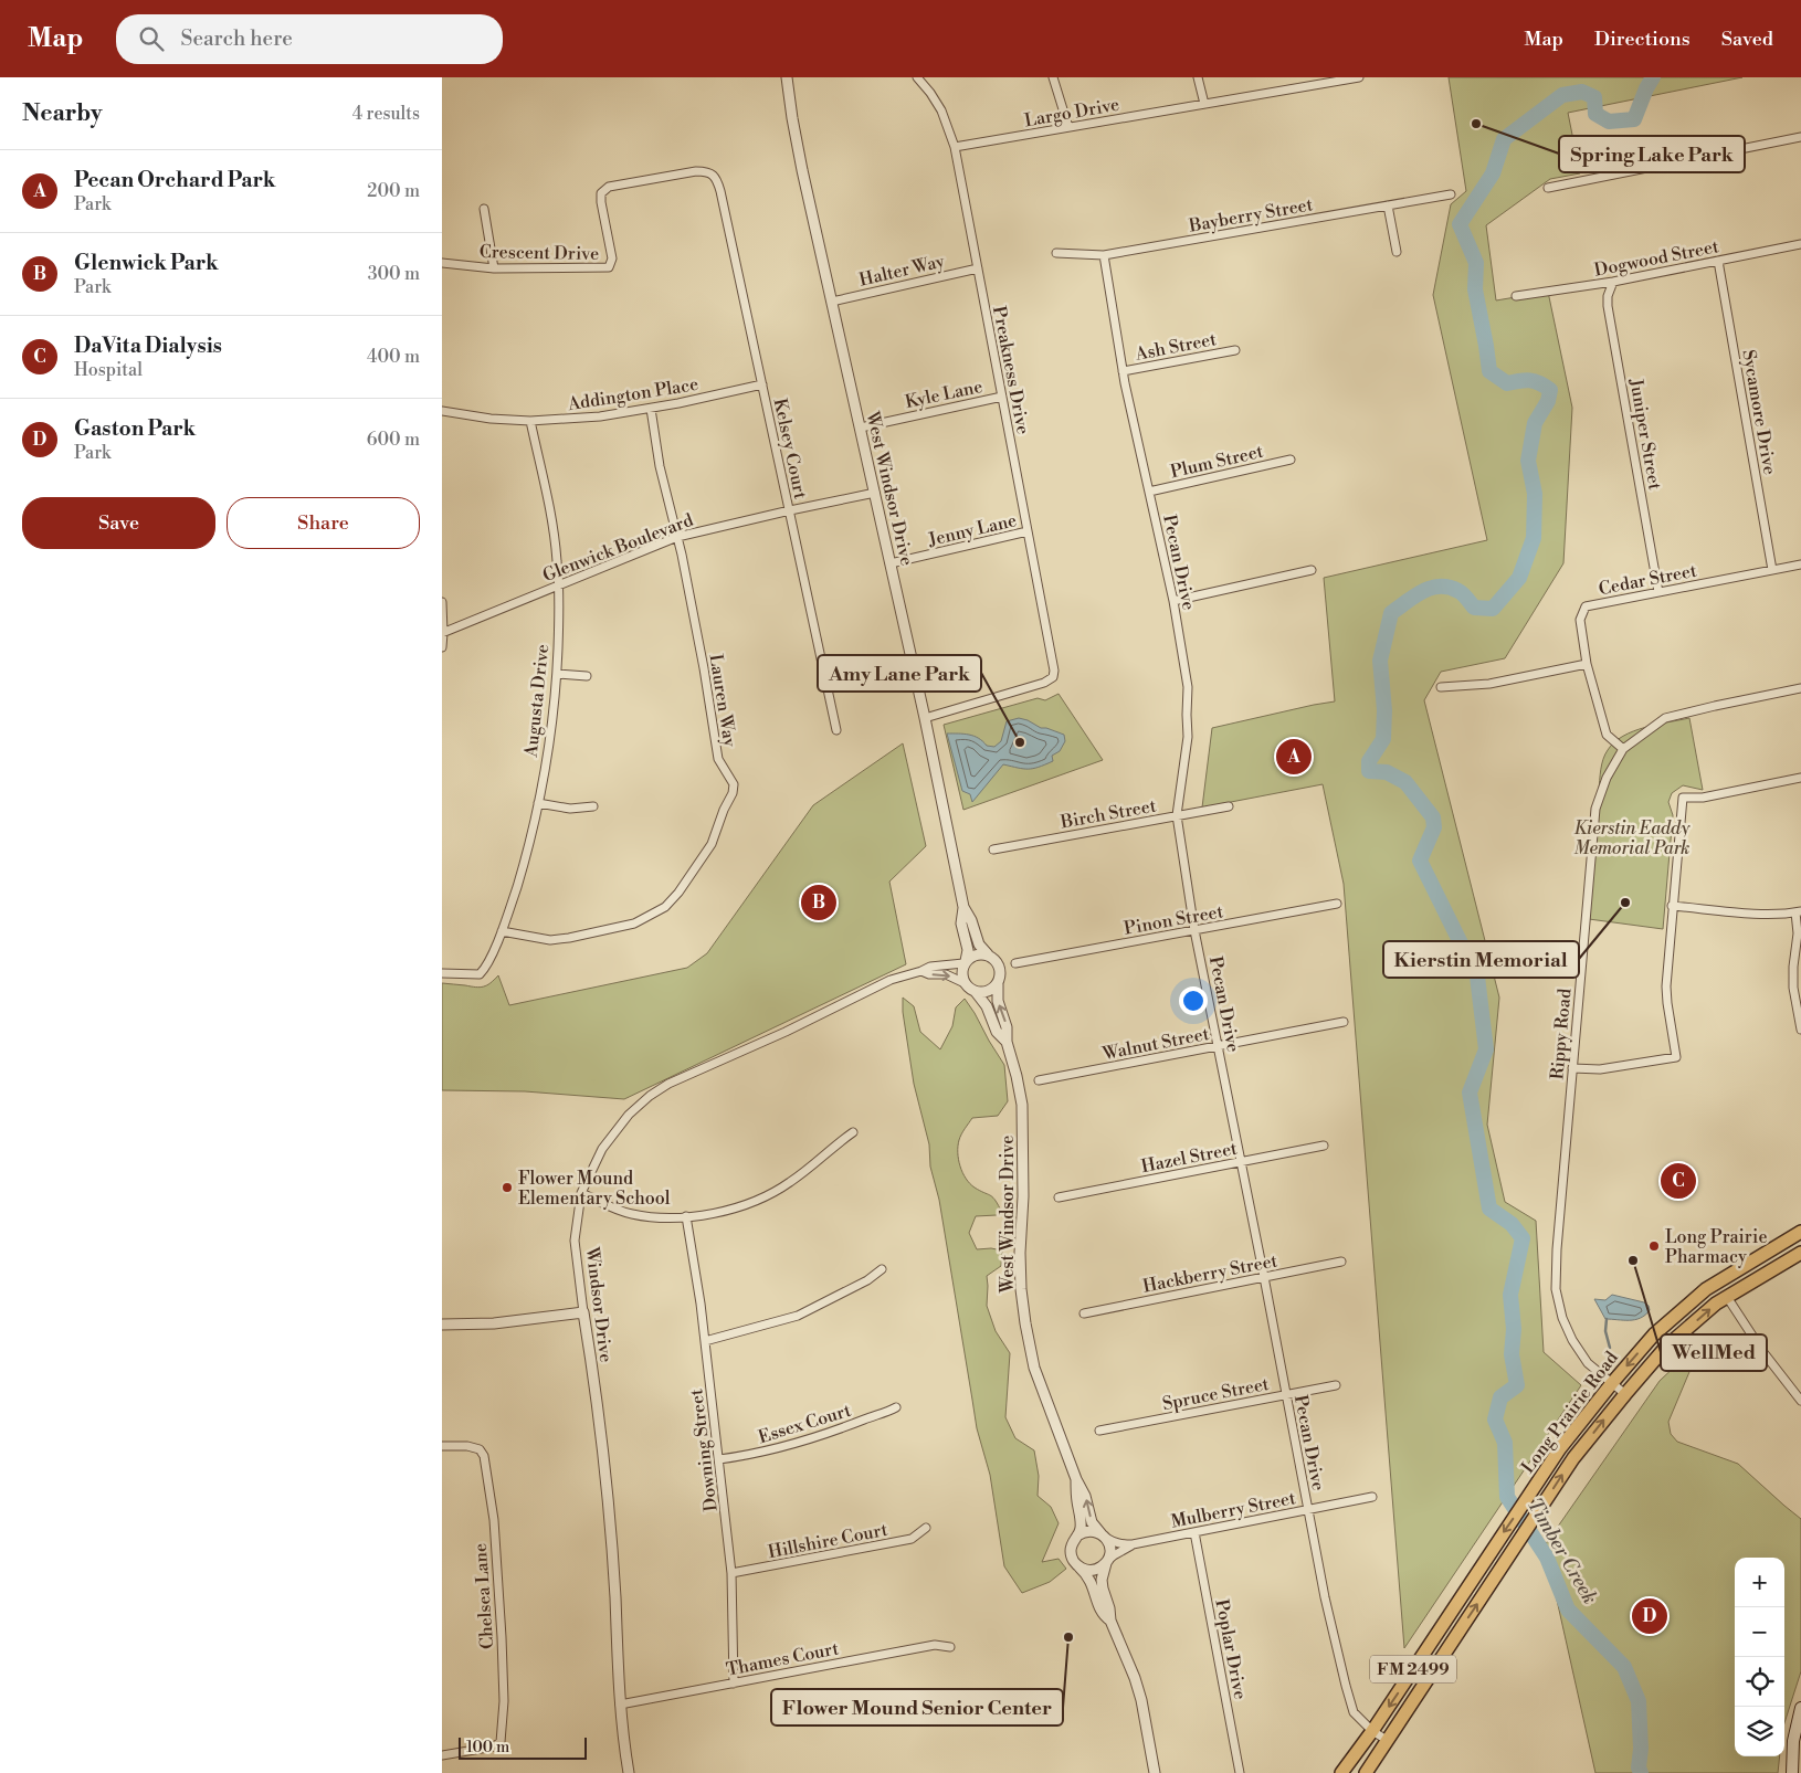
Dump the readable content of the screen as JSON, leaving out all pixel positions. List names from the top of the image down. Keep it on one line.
{"streets":{"main road":["Long Prairie Road","FM 2499"],"street":["Largo Drive","Bayberry Street","Crescent Drive","Dogwood Street","Halter Way","Ash Street","Preakness Drive","Addington Place","Kyle Lane","Sycamore Drive","Juniper Street","Kelsey Court","Plum Street","West Windsor Drive","Jenny Lane","Glenwick Boulevard","Pecan Drive","Cedar Street","Augusta Drive","Lauren Way","Birch Street","Pinon Street","Rippy Road","Walnut Street","Hazel Street","Hackberry Street","Windsor Drive","Spruce Street","Essex Court","Downing Street","Mulberry Street","Hillshire Court","Chelsea Lane","Poplar Drive","Thames Court"]},"crossings":[["Largo Drive","Preakness Drive"],["Bayberry Street","Pecan Drive"],["Crescent Drive","Kelsey Court"],["Dogwood Street","Sycamore Drive"],["Dogwood Street","Juniper Street"],["Halter Way","Preakness Drive"],["Halter Way","West Windsor Drive"],["Ash Street","Pecan Drive"],["Preakness Drive","Kyle Lane"],["Preakness Drive","West Windsor Drive"],["Preakness Drive","Jenny Lane"],["Addington Place","Kelsey Court"],["Addington Place","Augusta Drive"],["Addington Place","Lauren Way"],["Kyle Lane","West Windsor Drive"],["Sycamore Drive","Cedar Street"],["Juniper Street","Cedar Street"],["Kelsey Court","Glenwick Boulevard"],["Plum Street","Pecan Drive"],["West Windsor Drive","Jenny Lane"],["West Windsor Drive","Glenwick Boulevard"],["West Windsor Drive","Windsor Drive"],["West Windsor Drive","Mulberry Street"],["Glenwick Boulevard","Augusta Drive"],["Glenwick Boulevard","Lauren Way"],["Pecan Drive","Birch Street"],["Pecan Drive","Pinon Street"],["Pecan Drive","Walnut Street"],["Pecan Drive","Hazel Street"],["Pecan Drive","Hackberry Street"],["Pecan Drive","Spruce Street"],["Pecan Drive","Long Prairie Road"],["Pecan Drive","Mulberry Street"],["Cedar Street","Rippy Road"],["Augusta Drive","Lauren Way"],["Rippy Road","Long Prairie Road"],["Windsor Drive","Thames Court"],["Essex Court","Downing Street"],["Downing Street","Hillshire Court"],["Downing Street","Thames Court"],["Mulberry Street","Poplar Drive"]],"water":["Timber Creek"],"parks":["Kierstin Eaddy Memorial Park"],"places":["Spring Lake Park","Amy Lane Park","Kierstin Memorial","Flower Mound Elementary School","Long Prairie Pharmacy","WellMed","Flower Mound Senior Center"],"scale_bar":"100 m","page":{"header":"Map","search":"Search here","nav":["Map","Directions","Saved"],"heading":["Nearby","4 results"],"list":[{"mark":"A","name":"Pecan Orchard Park","note":"Park","value":"200 m"},{"mark":"B","name":"Glenwick Park","note":"Park","value":"300 m"},{"mark":"C","name":"DaVita Dialysis","note":"Hospital","value":"400 m"},{"mark":"D","name":"Gaston Park","note":"Park","value":"600 m"}],"buttons":["Save","Share"],"pins":["A","B","C","D"],"map_buttons":["+","−"],"scale":"100 m"}}
